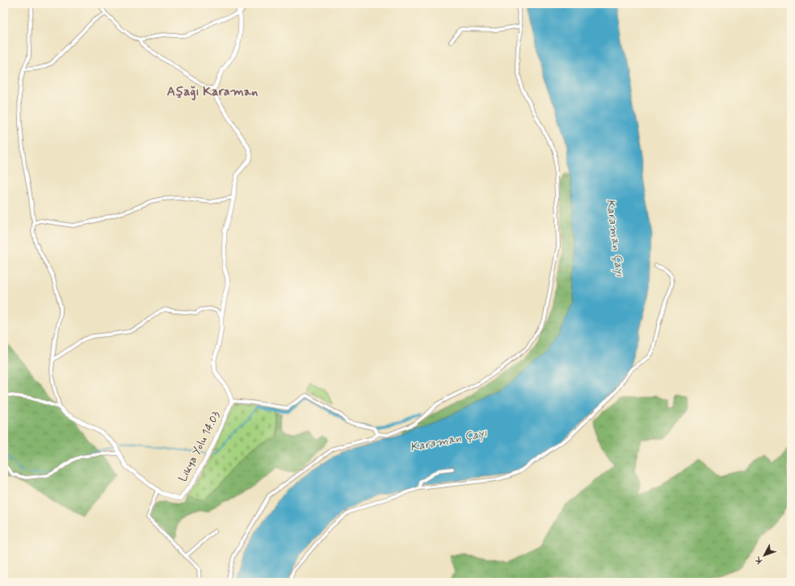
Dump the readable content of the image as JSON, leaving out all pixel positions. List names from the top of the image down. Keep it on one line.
{"streets":{"street":["Likya Yolu 14.03"]},"districts":["Aşağı Karaman"],"water":["Karaman Çayı"],"north":"bottom left"}
